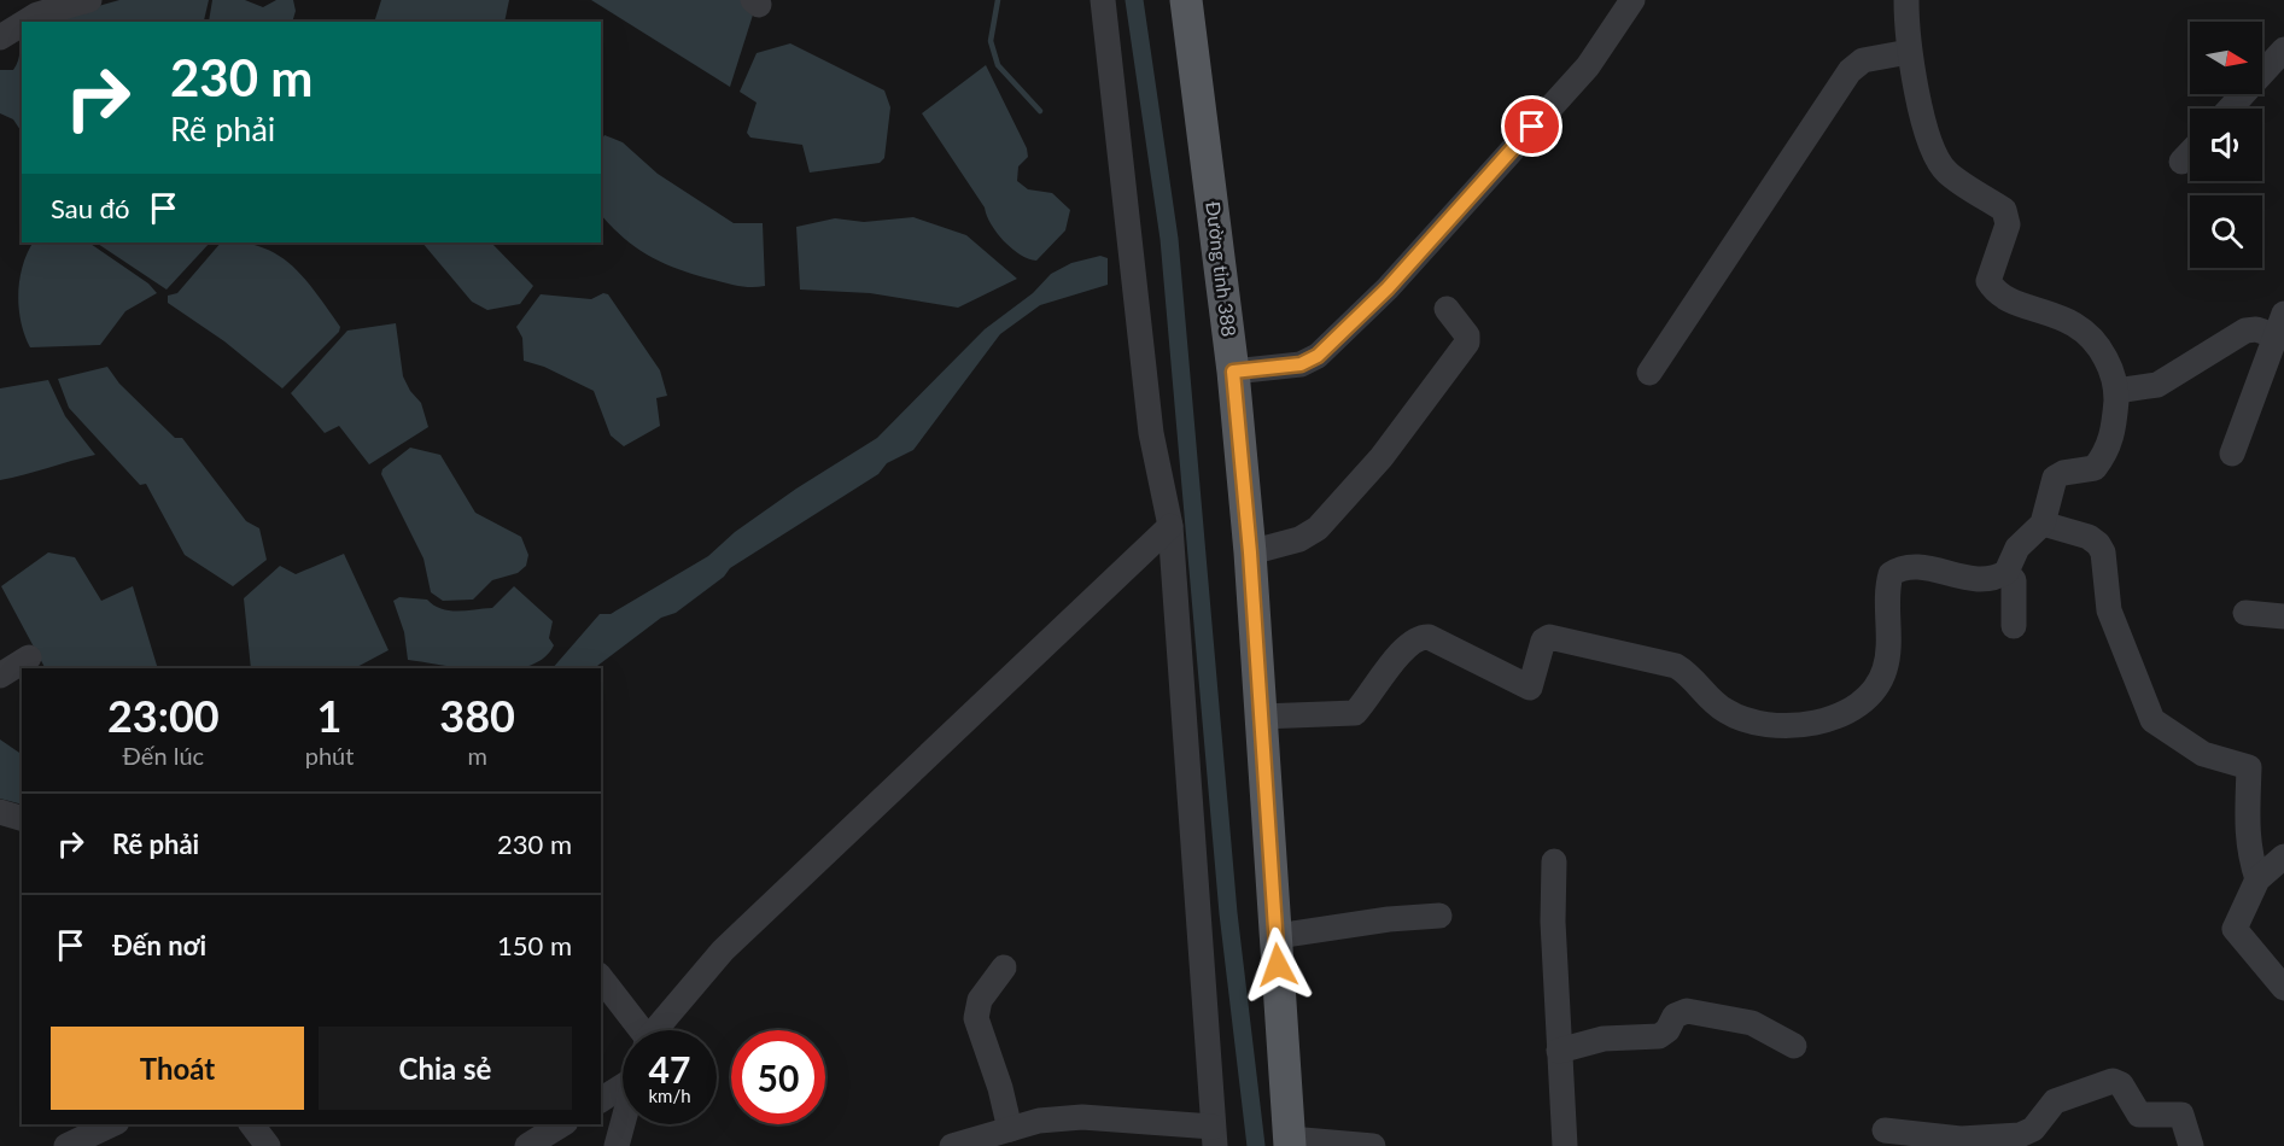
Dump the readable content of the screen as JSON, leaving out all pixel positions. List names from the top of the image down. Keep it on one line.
{"streets":{"main road":["Đường tỉnh 388"]},"north":"right","page":{"turn":["230 m","Rẽ phải"],"then":"Sau đó","eta":["23:00","Đến lúc","1","phút","380","m"],"list":[{"name":"Rẽ phải","value":"230 m"},{"name":"Đến nơi","value":"150 m"}],"buttons":["Thoát","Chia sẻ"],"speed":"47 km/h","limit":"50"}}
